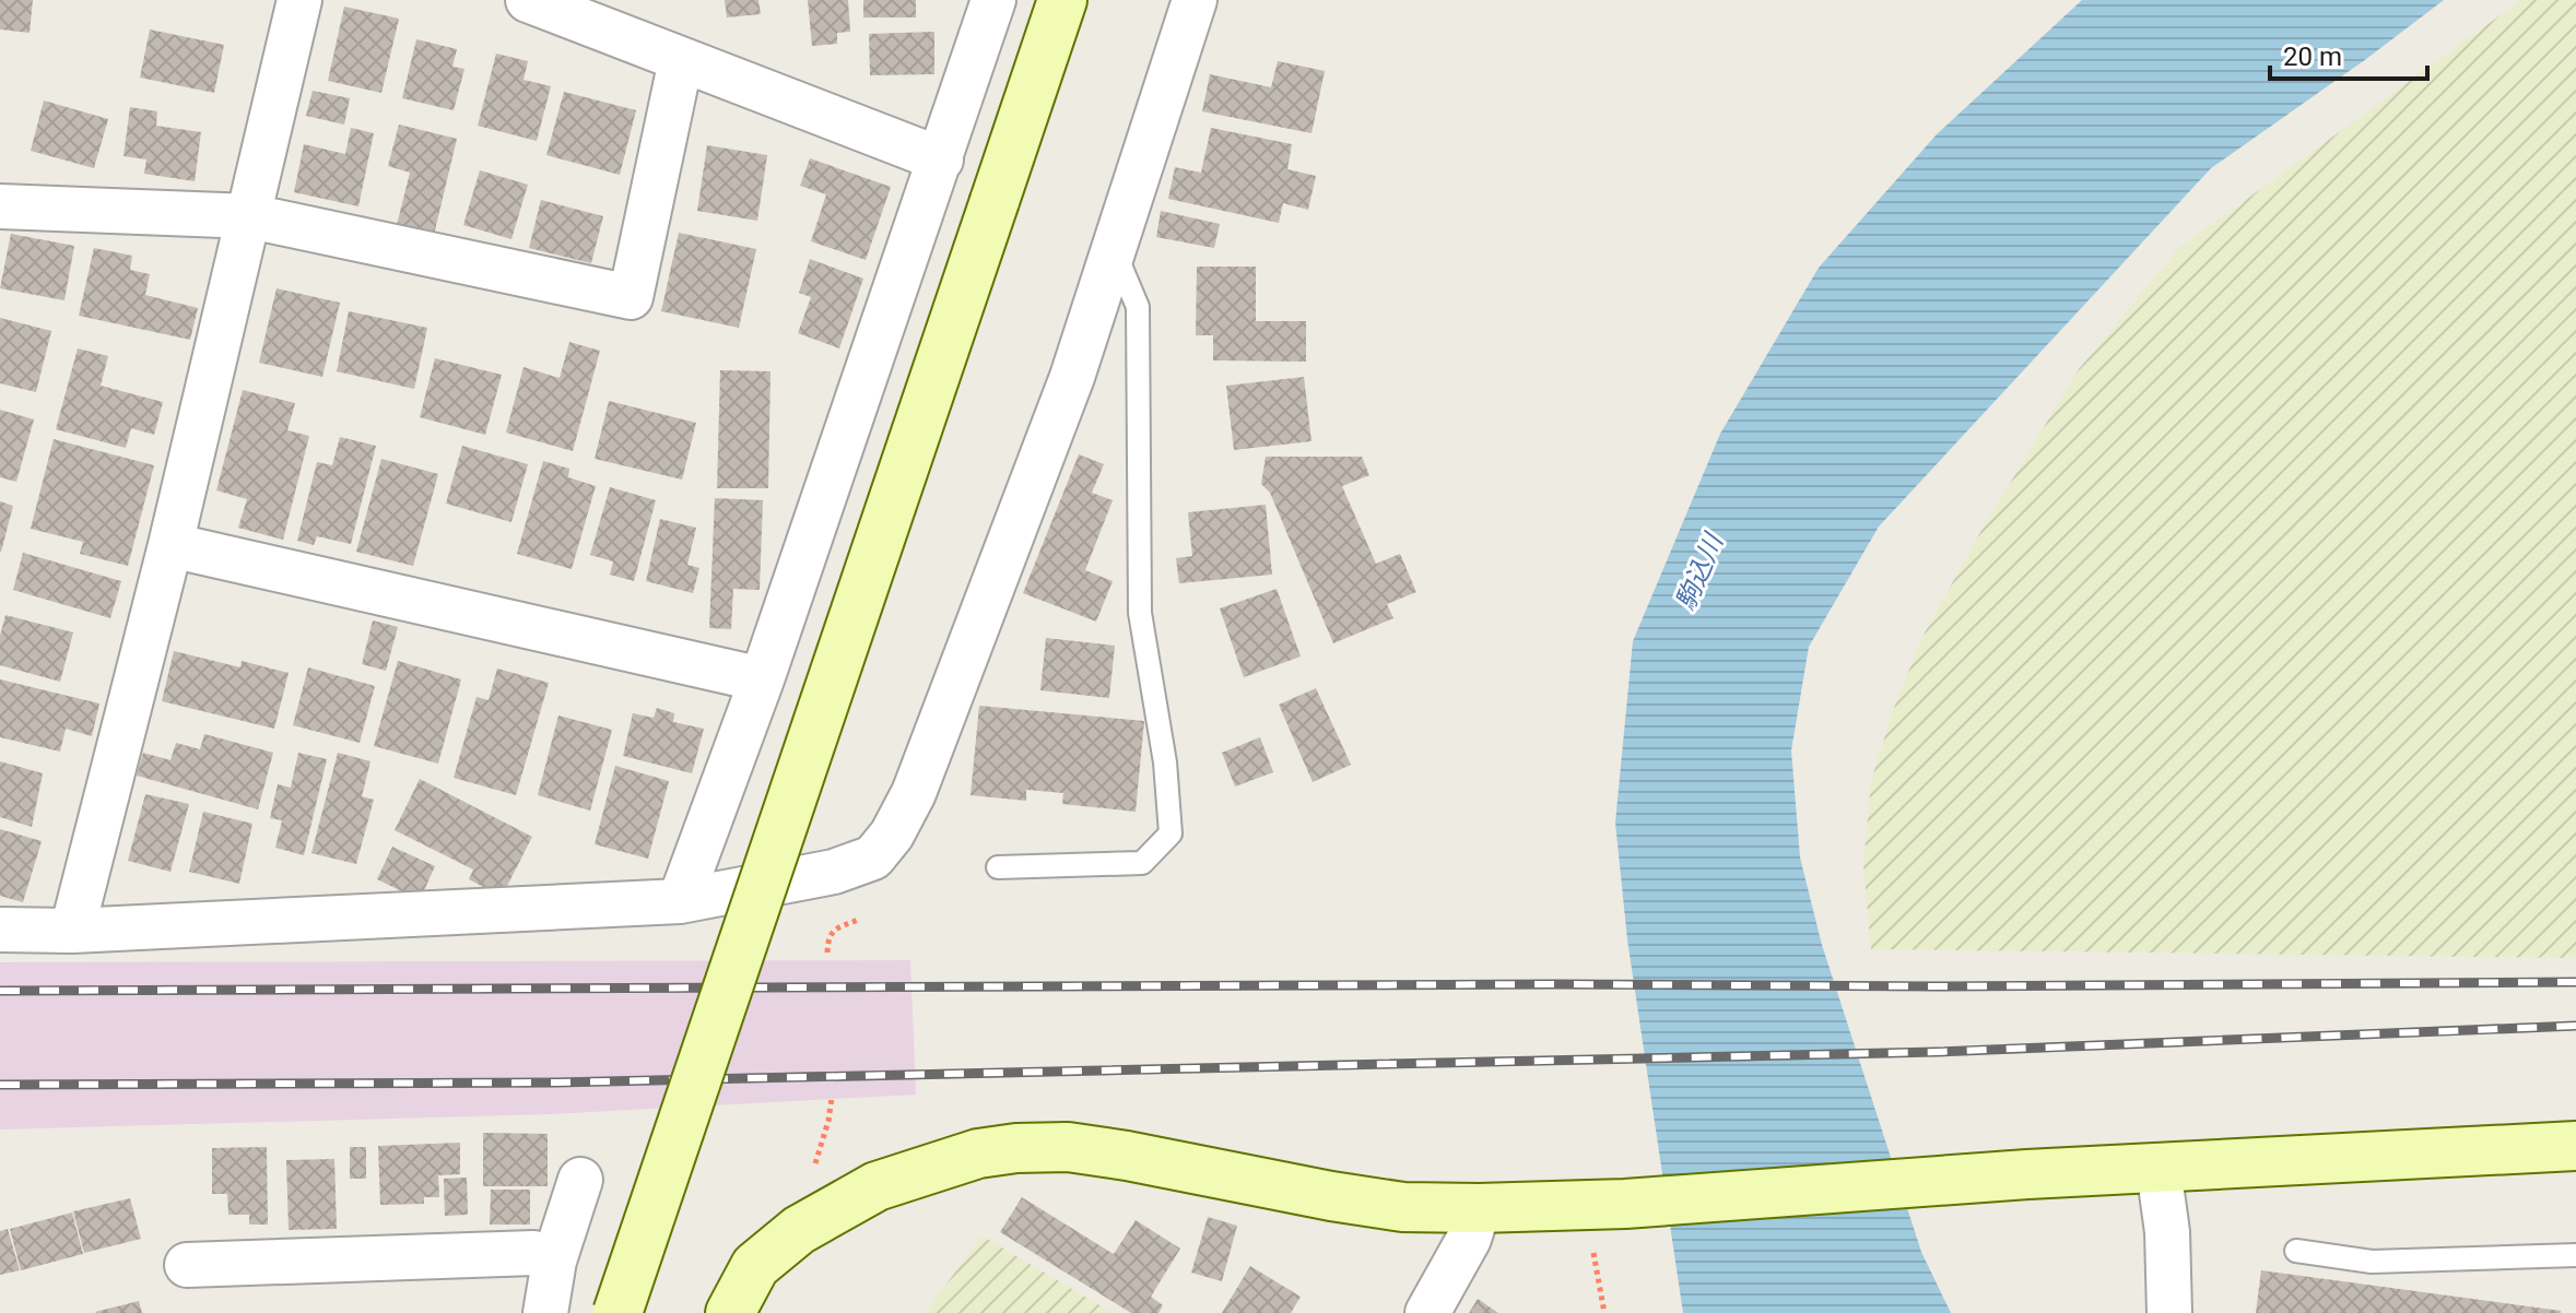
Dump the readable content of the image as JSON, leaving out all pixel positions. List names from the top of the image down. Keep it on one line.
{"water":["駒込川"],"scale_bar":"20 m"}
